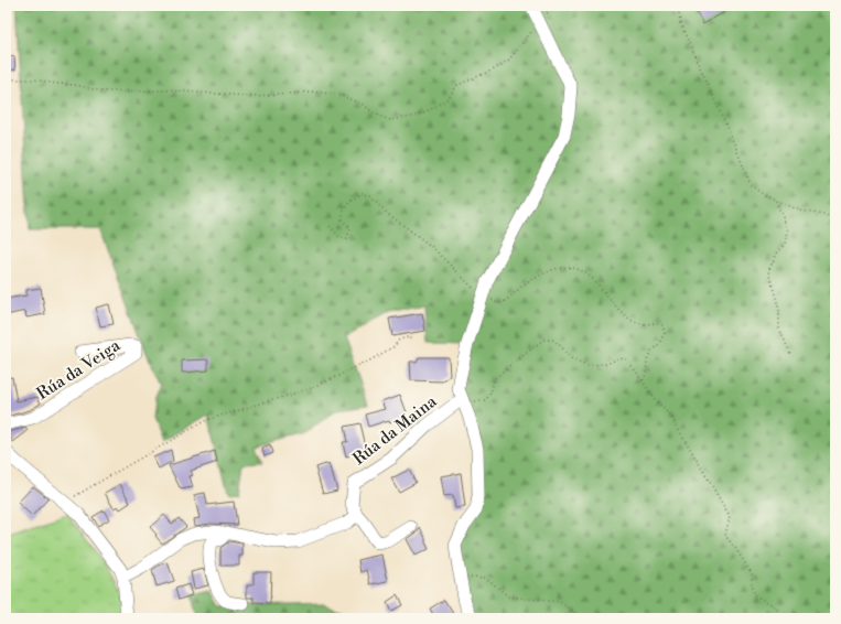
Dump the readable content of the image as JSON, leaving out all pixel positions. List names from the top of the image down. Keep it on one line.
{"streets":{"street":["Rúa da Veiga","Rúa da Maina"]}}
